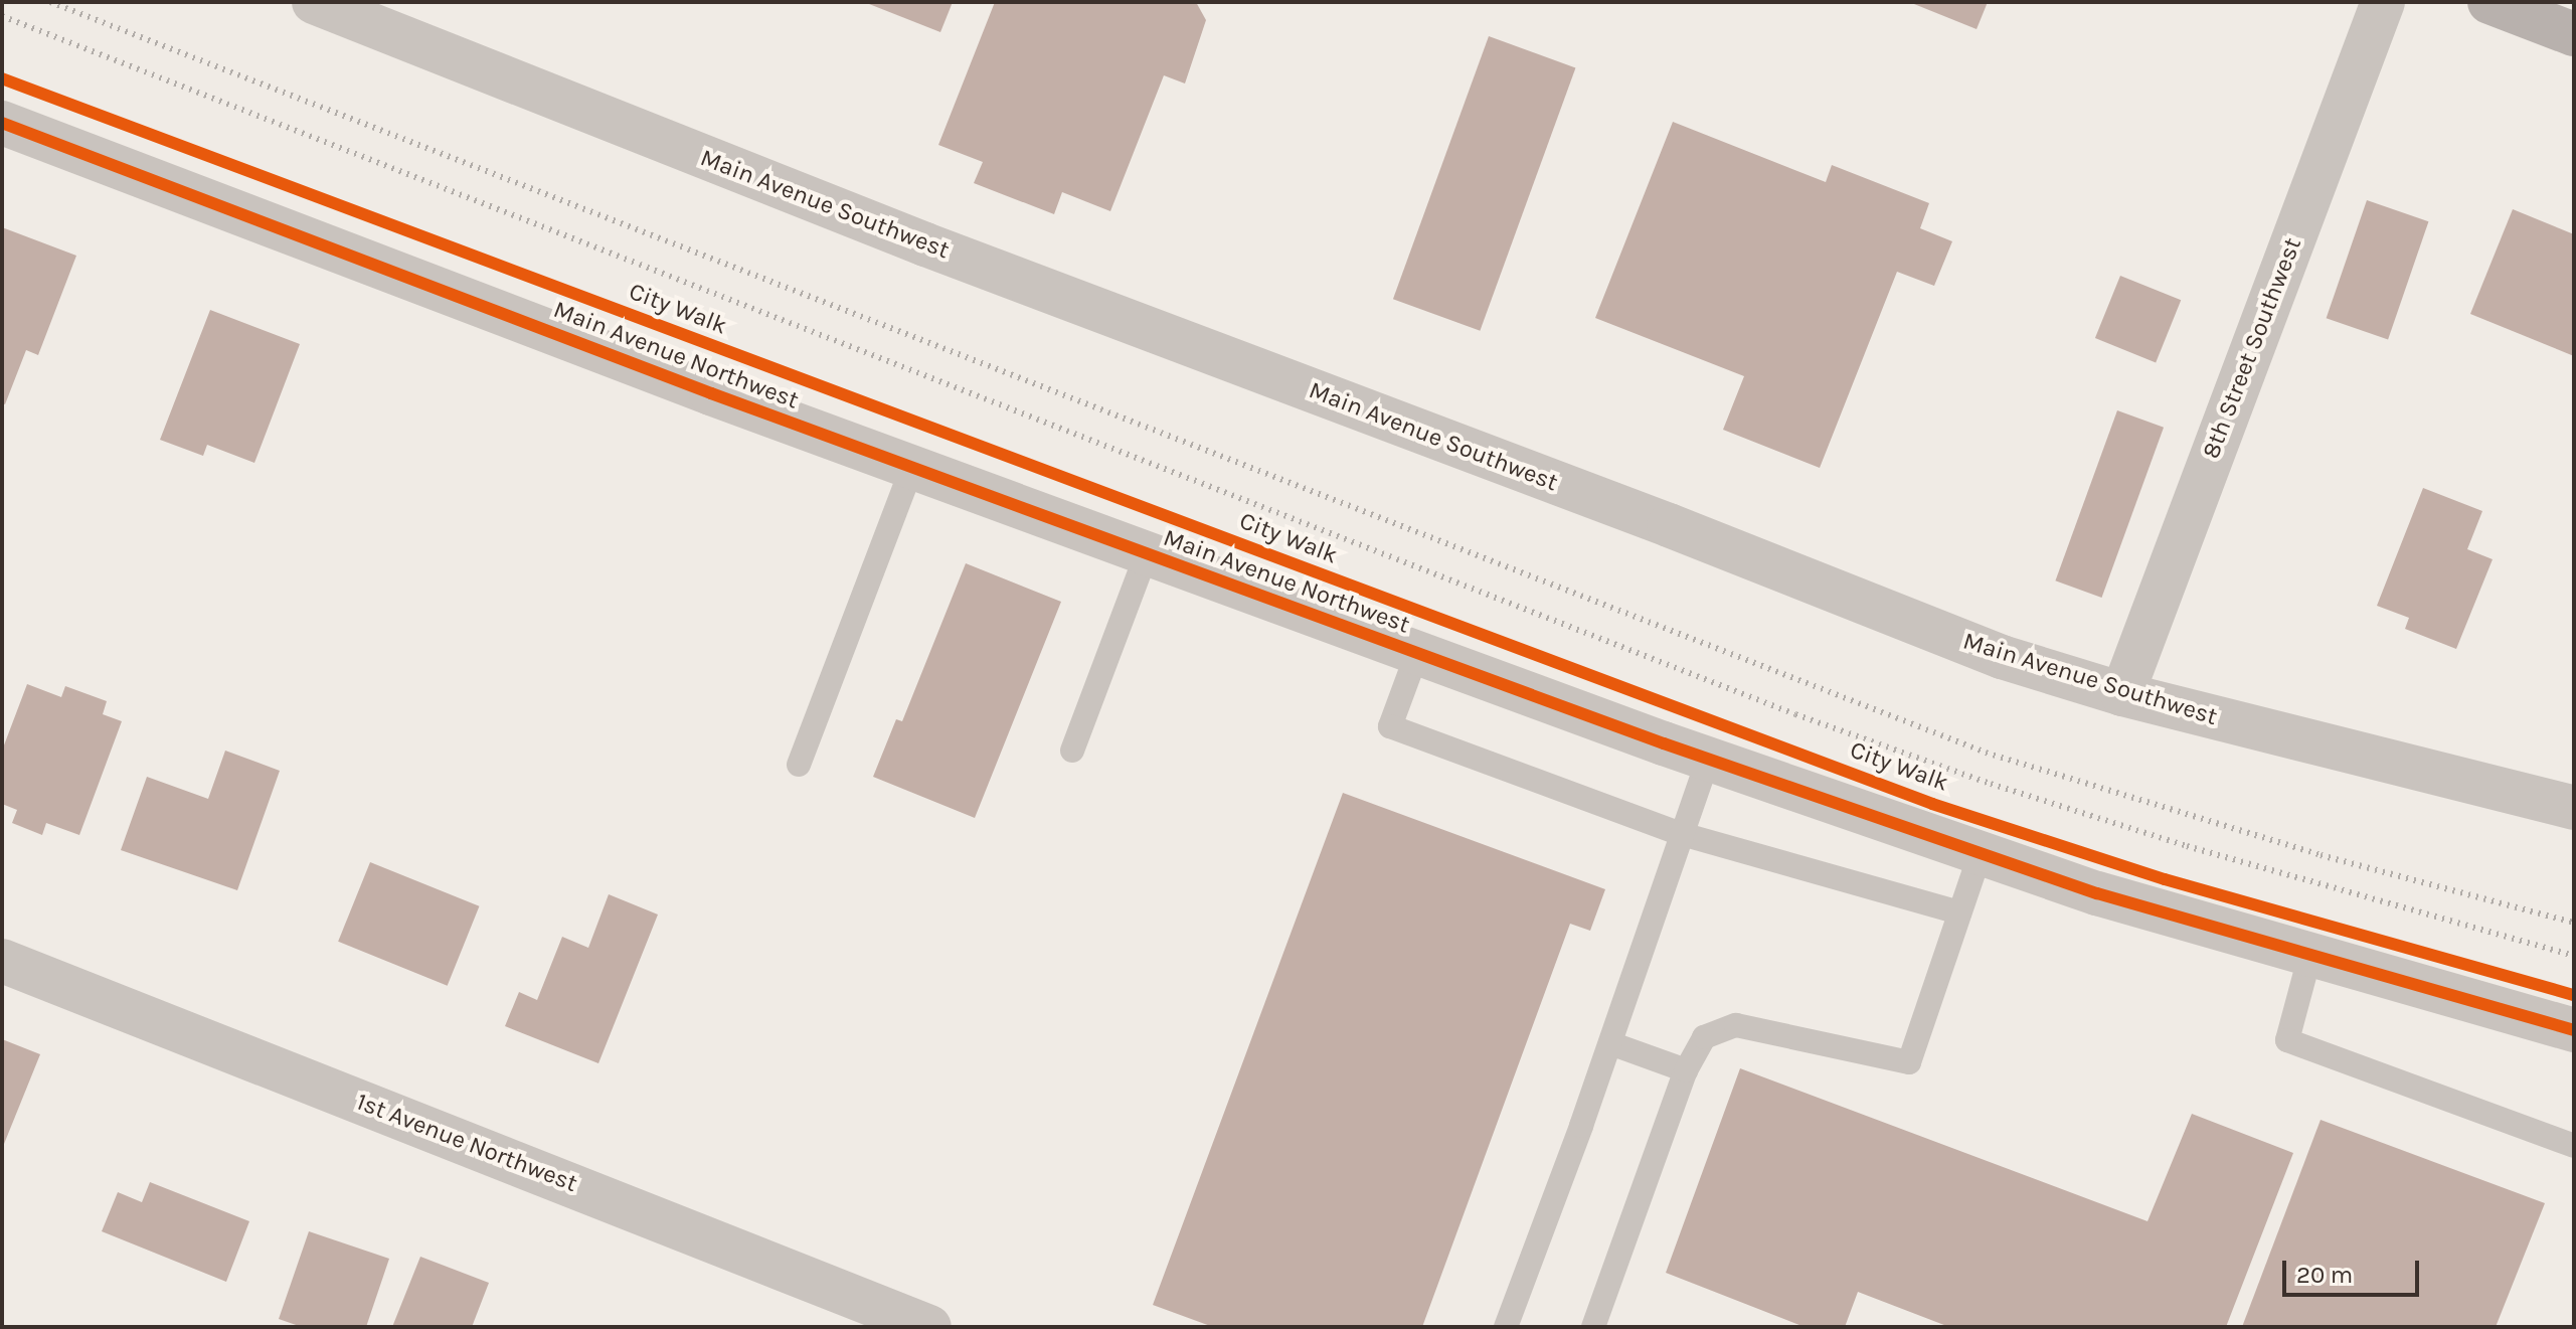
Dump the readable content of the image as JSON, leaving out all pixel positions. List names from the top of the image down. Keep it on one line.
{"streets":{"street":["Main Avenue Southwest","8th Street Southwest","Main Avenue Northwest","1st Avenue Northwest"],"cycle path":["City Walk"]},"crossings":[["Main Avenue Southwest","8th Street Southwest"]],"scale_bar":"20 m"}
